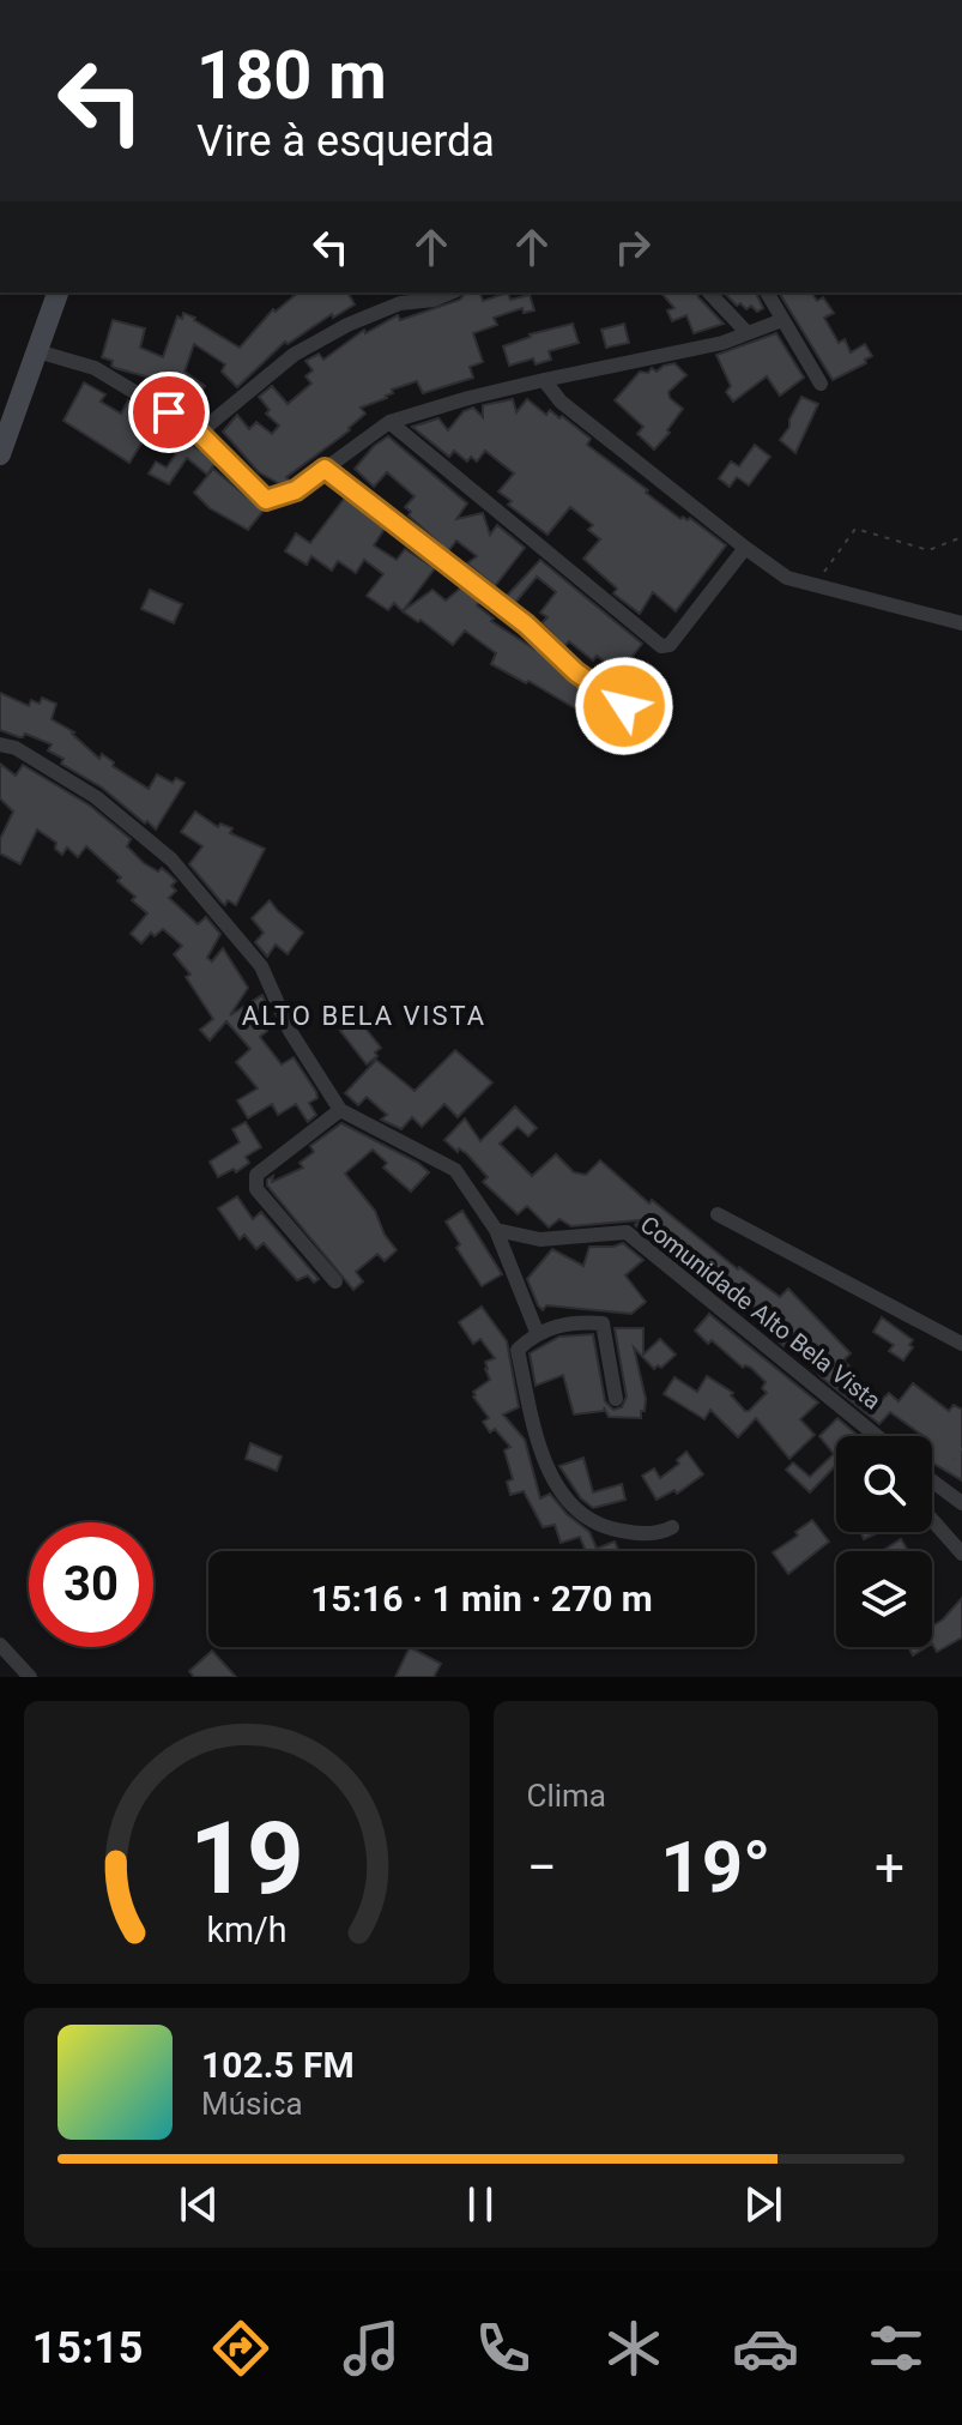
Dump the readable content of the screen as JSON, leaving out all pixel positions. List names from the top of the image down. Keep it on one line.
{"streets":{"street":["Comunidade Alto Bela Vista"]},"districts":["ALTO BELA VISTA"],"page":{"turn":["180 m","Vire à esquerda"],"limit":"30","trip":"15:16 · 1 min · 270 m","tile":"Clima","heat":["−","19°","+"],"song":["102.5 FM","Música"],"tabs":"15:15","gauge":["19","km/h"]}}
